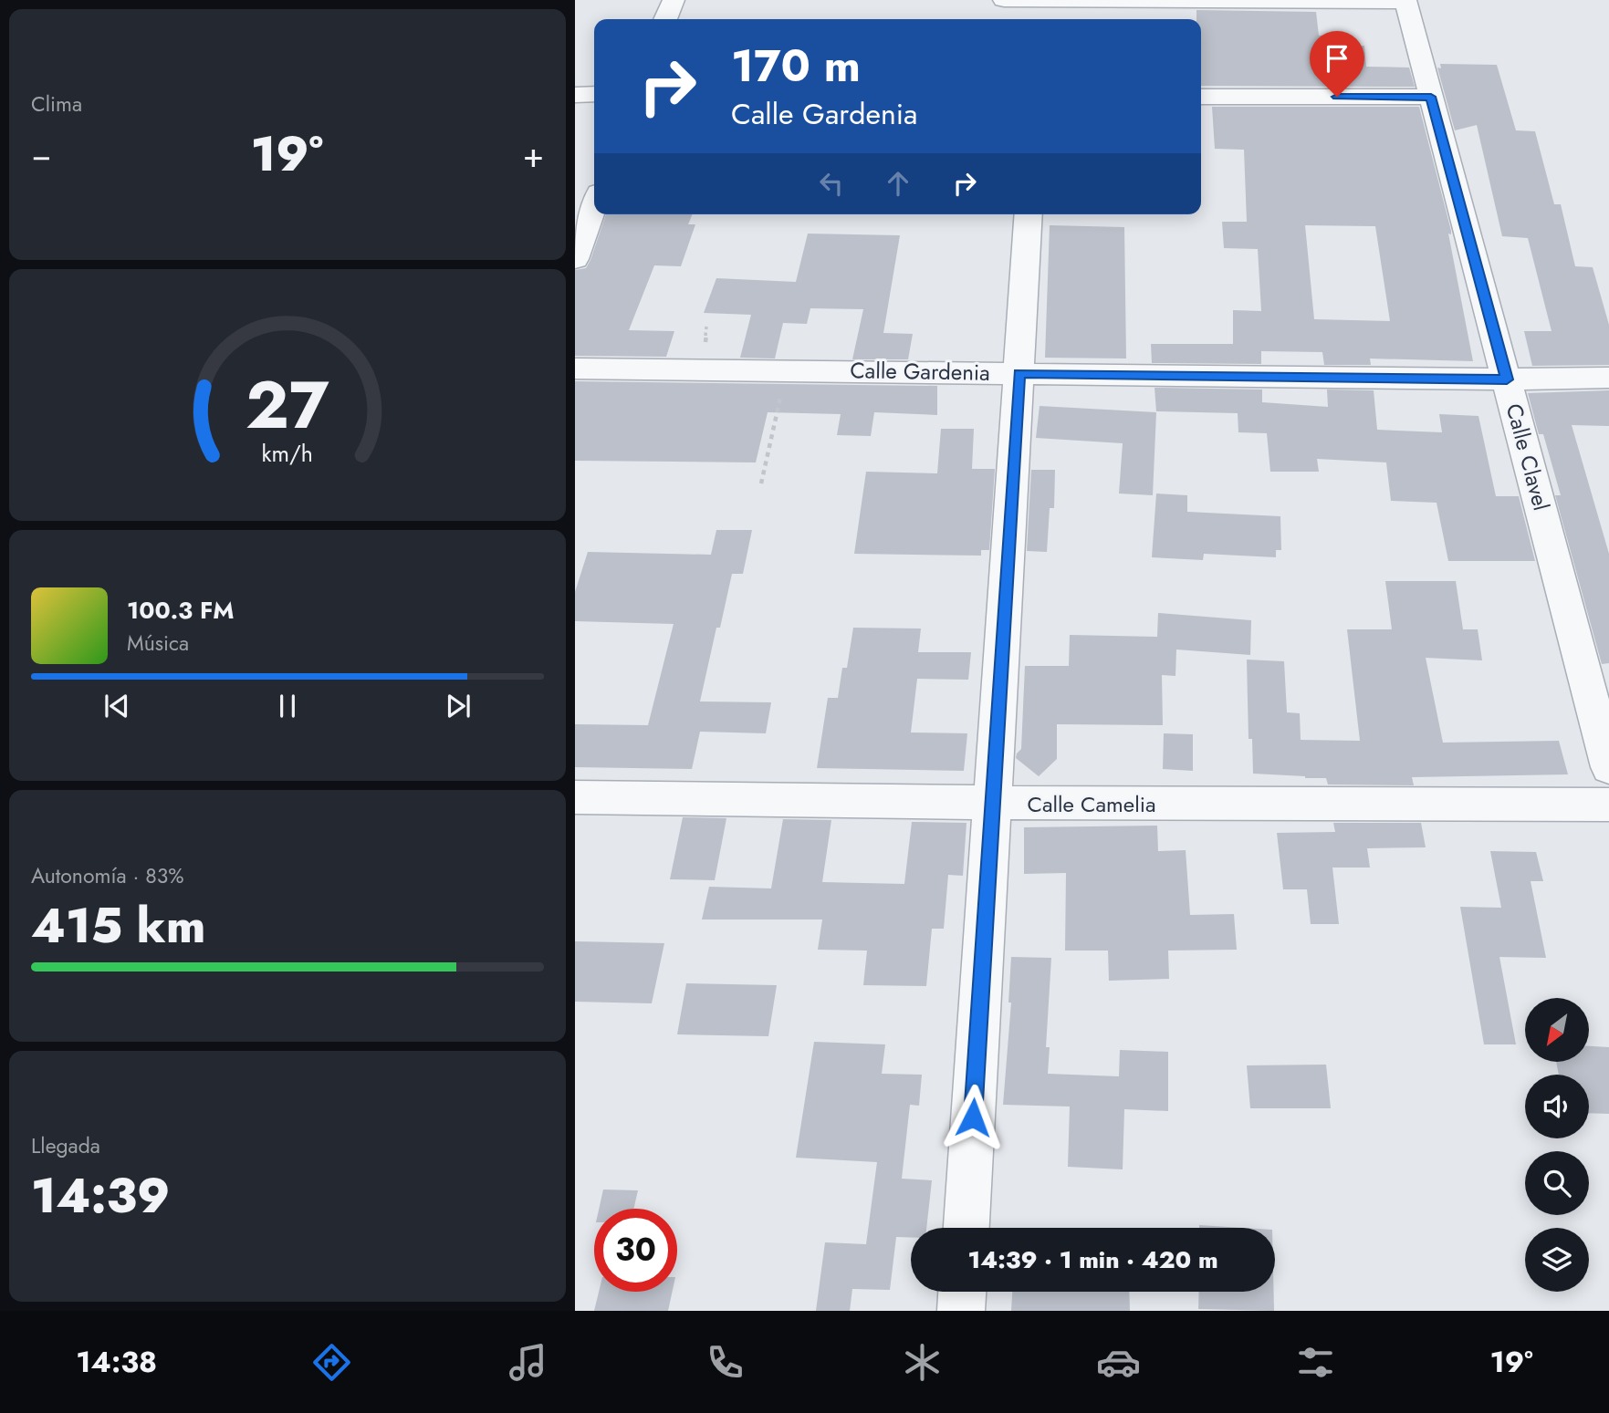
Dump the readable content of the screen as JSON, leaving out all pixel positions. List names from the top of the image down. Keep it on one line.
{"streets":{"street":["Calle Gardenia","Calle Clavel","Calle Camelia"]},"crossings":[["Calle Gardenia","Calle Clavel"]],"north":"bottom left","page":{"tile":["Clima",["Autonomía · 83%","415 km"],["Llegada","14:39"]],"turn":["170 m","Calle Gardenia"],"heat":["−","19°","+"],"song":["100.3 FM","Música"],"limit":"30","trip":"14:39 · 1 min · 420 m","tabs":["14:38","19°"],"gauge":["27","km/h"]}}
